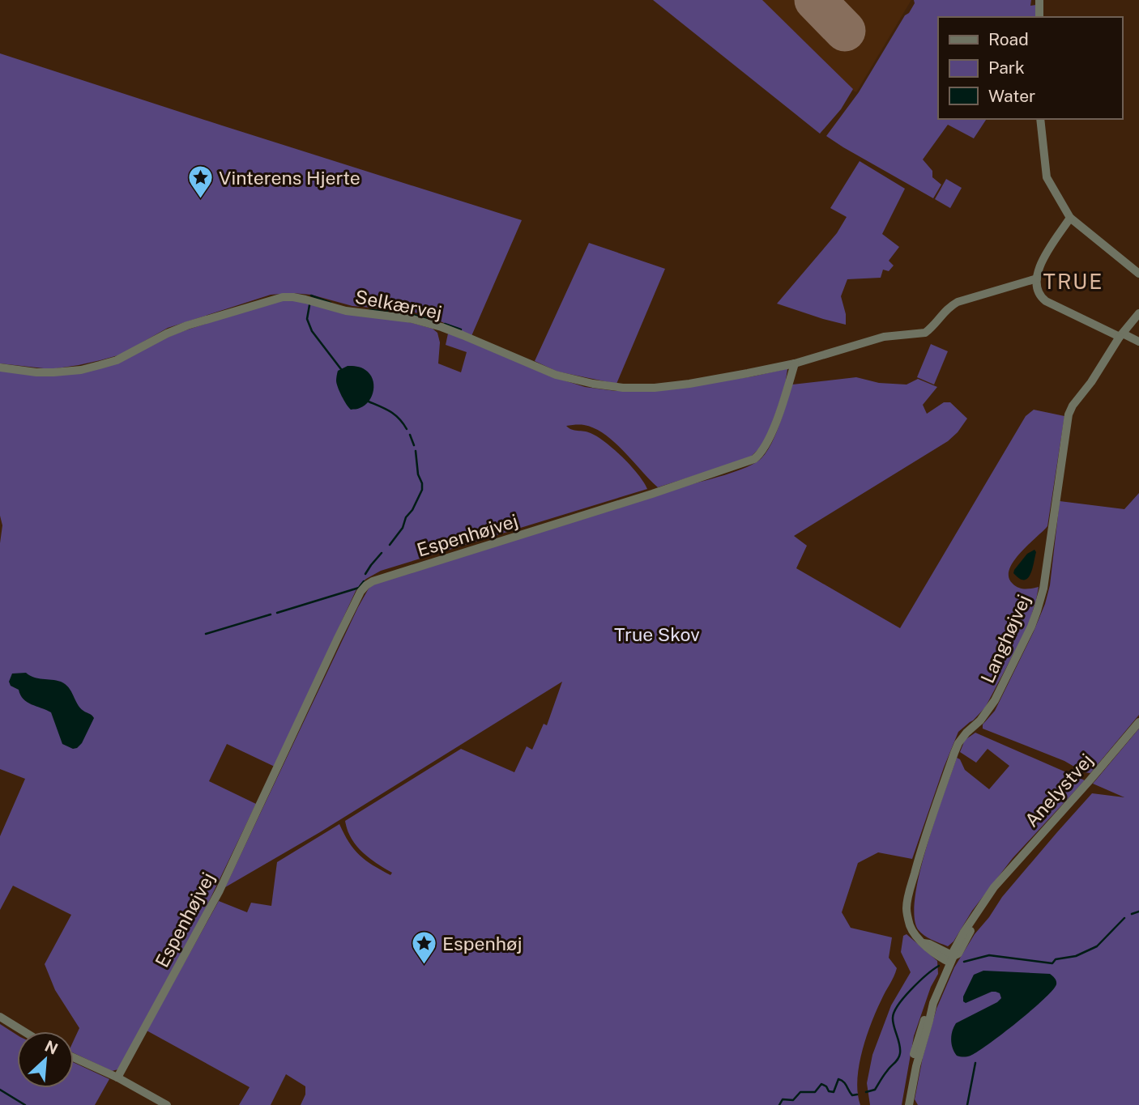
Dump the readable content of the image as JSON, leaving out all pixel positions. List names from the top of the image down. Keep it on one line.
{"streets":{"street":["Selkærvej","Espenhøjvej","Langhøjvej","Anelystvej"]},"crossings":[["Selkærvej","Espenhøjvej"],["Langhøjvej","Anelystvej"]],"districts":["TRUE"],"parks":["True Skov"],"places":{"place":["Vinterens Hjerte","Espenhøj"]},"legend":["Road","Park","Water"],"north":"top right"}
